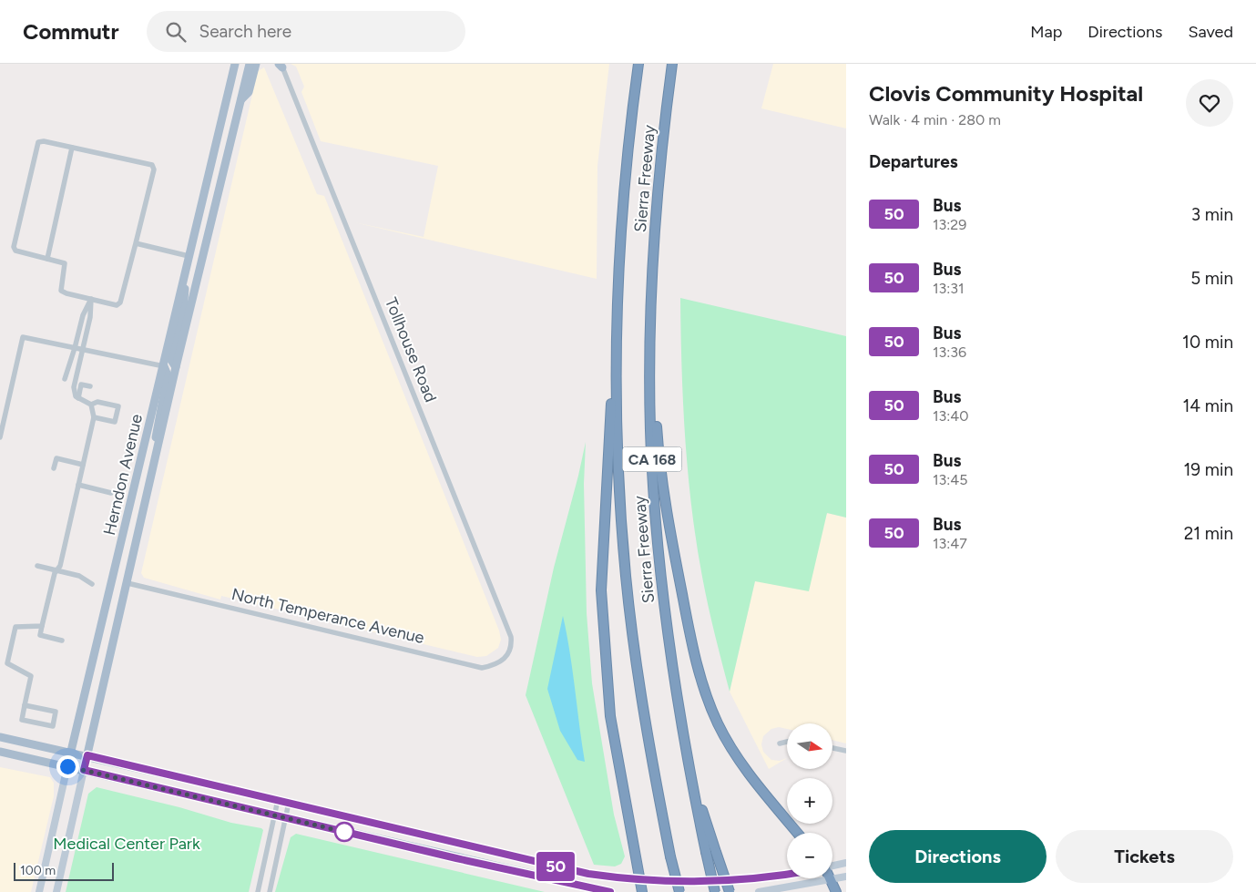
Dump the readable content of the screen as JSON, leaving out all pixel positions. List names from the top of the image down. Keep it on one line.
{"streets":{"highway":["Sierra Freeway","CA 168"],"main road":["Herndon Avenue"],"street":["Tollhouse Road","North Temperance Avenue"]},"crossings":[["Tollhouse Road","North Temperance Avenue"],["Herndon Avenue","North Temperance Avenue"]],"parks":["Medical Center Park"],"lines":["bus line 50"],"scale_bar":"100 m","north":"right","page":{"header":"Commutr","search":"Search here","nav":["Map","Directions","Saved"],"on_map":"50","heading":[["Clovis Community Hospital","Walk · 4 min · 280 m"],"Departures"],"list":[{"mark":"50","name":"Bus","note":"13:29","value":"3 min"},{"mark":"50","name":"Bus","note":"13:31","value":"5 min"},{"mark":"50","name":"Bus","note":"13:36","value":"10 min"},{"mark":"50","name":"Bus","note":"13:40","value":"14 min"},{"mark":"50","name":"Bus","note":"13:45","value":"19 min"},{"mark":"50","name":"Bus","note":"13:47","value":"21 min"}],"map_buttons":["+","−"],"buttons":["Directions","Tickets"],"scale":"100 m"}}
